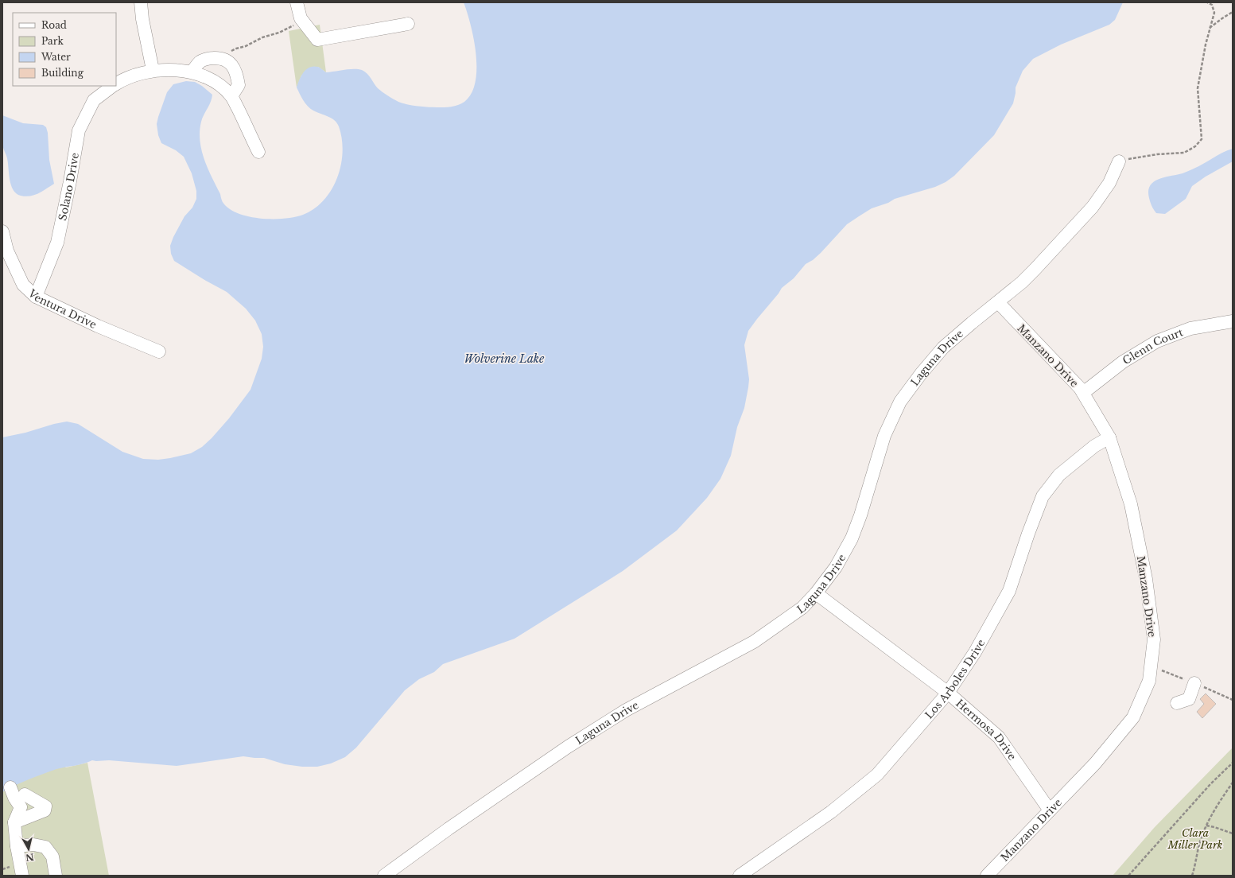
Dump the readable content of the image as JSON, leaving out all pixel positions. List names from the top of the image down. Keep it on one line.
{"streets":{"street":["Solano Drive","Ventura Drive","Glenn Court","Manzano Drive","Laguna Drive","Los Arboles Drive","Hermosa Drive"]},"crossings":[["Solano Drive","Ventura Drive"],["Glenn Court","Manzano Drive"],["Manzano Drive","Laguna Drive"],["Manzano Drive","Los Arboles Drive"],["Manzano Drive","Hermosa Drive"],["Laguna Drive","Hermosa Drive"],["Los Arboles Drive","Hermosa Drive"]],"water":["Wolverine Lake"],"parks":["Clara Miller Park"],"legend":["Road","Park","Water","Building"],"north":"bottom"}
